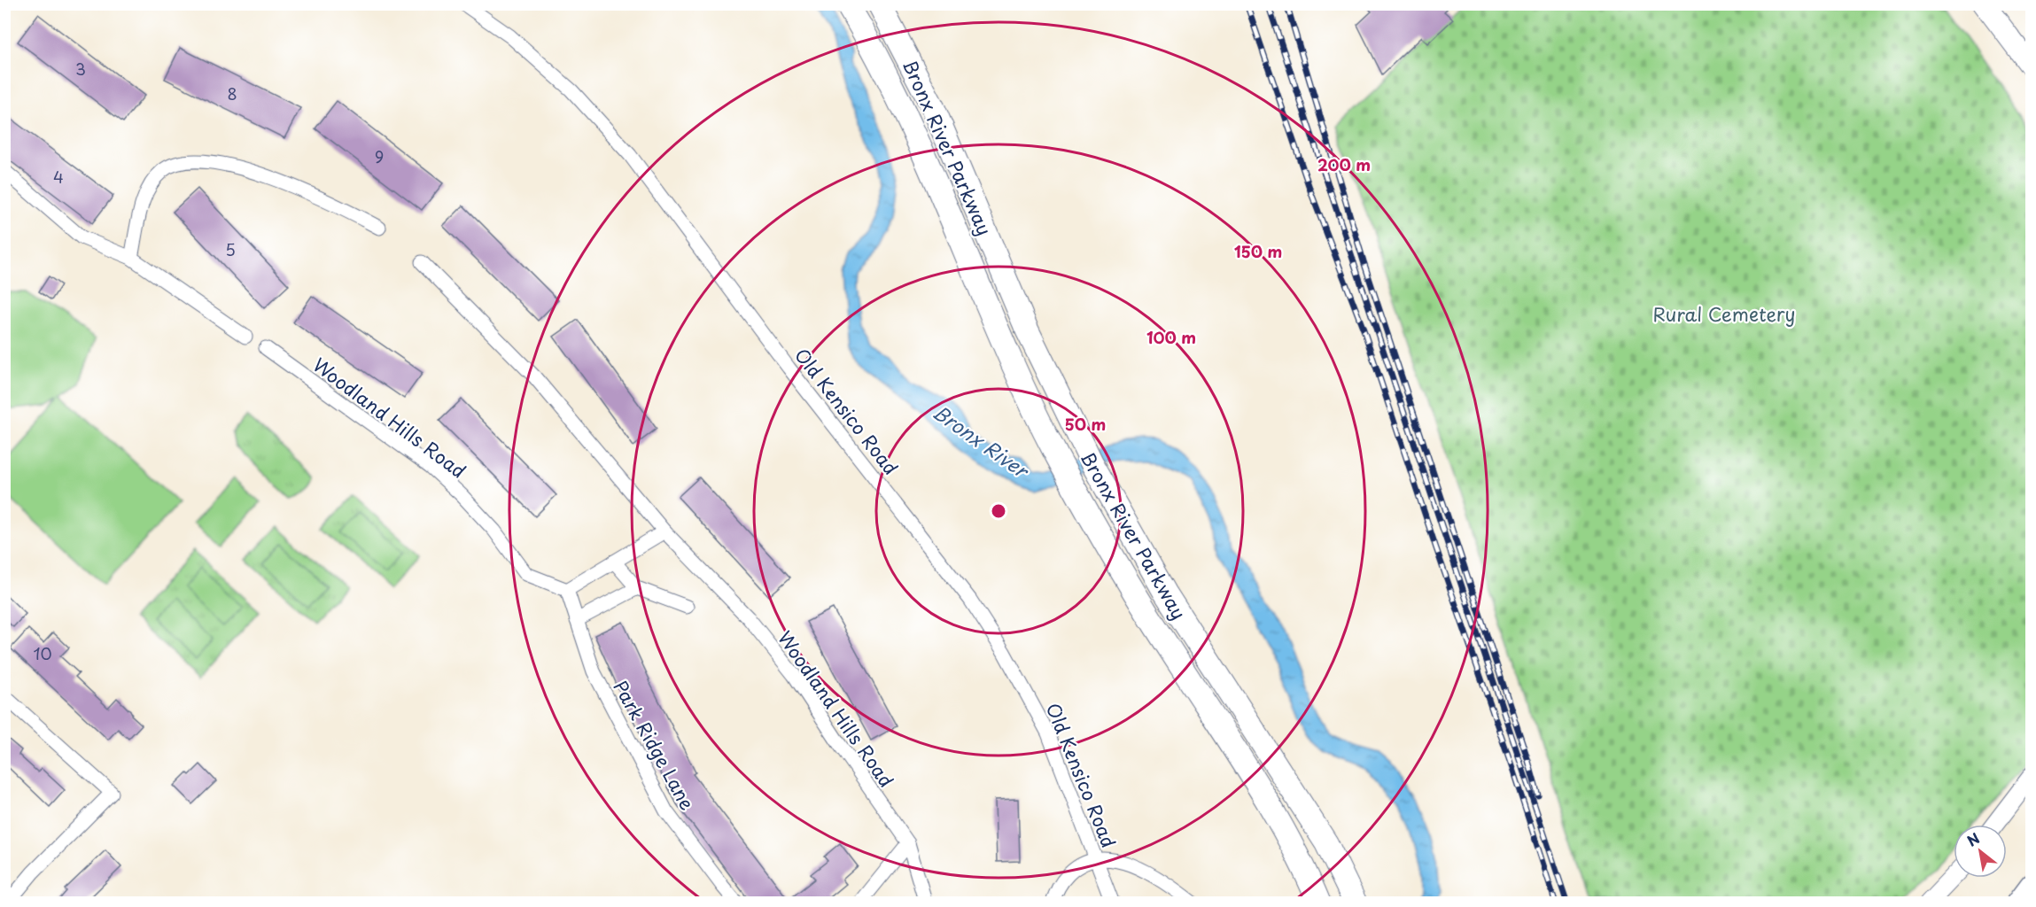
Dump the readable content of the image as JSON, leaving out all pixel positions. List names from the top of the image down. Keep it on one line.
{"streets":{"highway":["Bronx River Parkway"],"street":["Old Kensico Road","Woodland Hills Road","Park Ridge Lane"]},"crossings":[["Woodland Hills Road","Park Ridge Lane"]],"water":["Bronx River"],"parks":["Rural Cemetery"],"house_numbers":["3","8","9","4","5","10"],"north":"top left","rings":["200 m","150 m","100 m","50 m"]}
